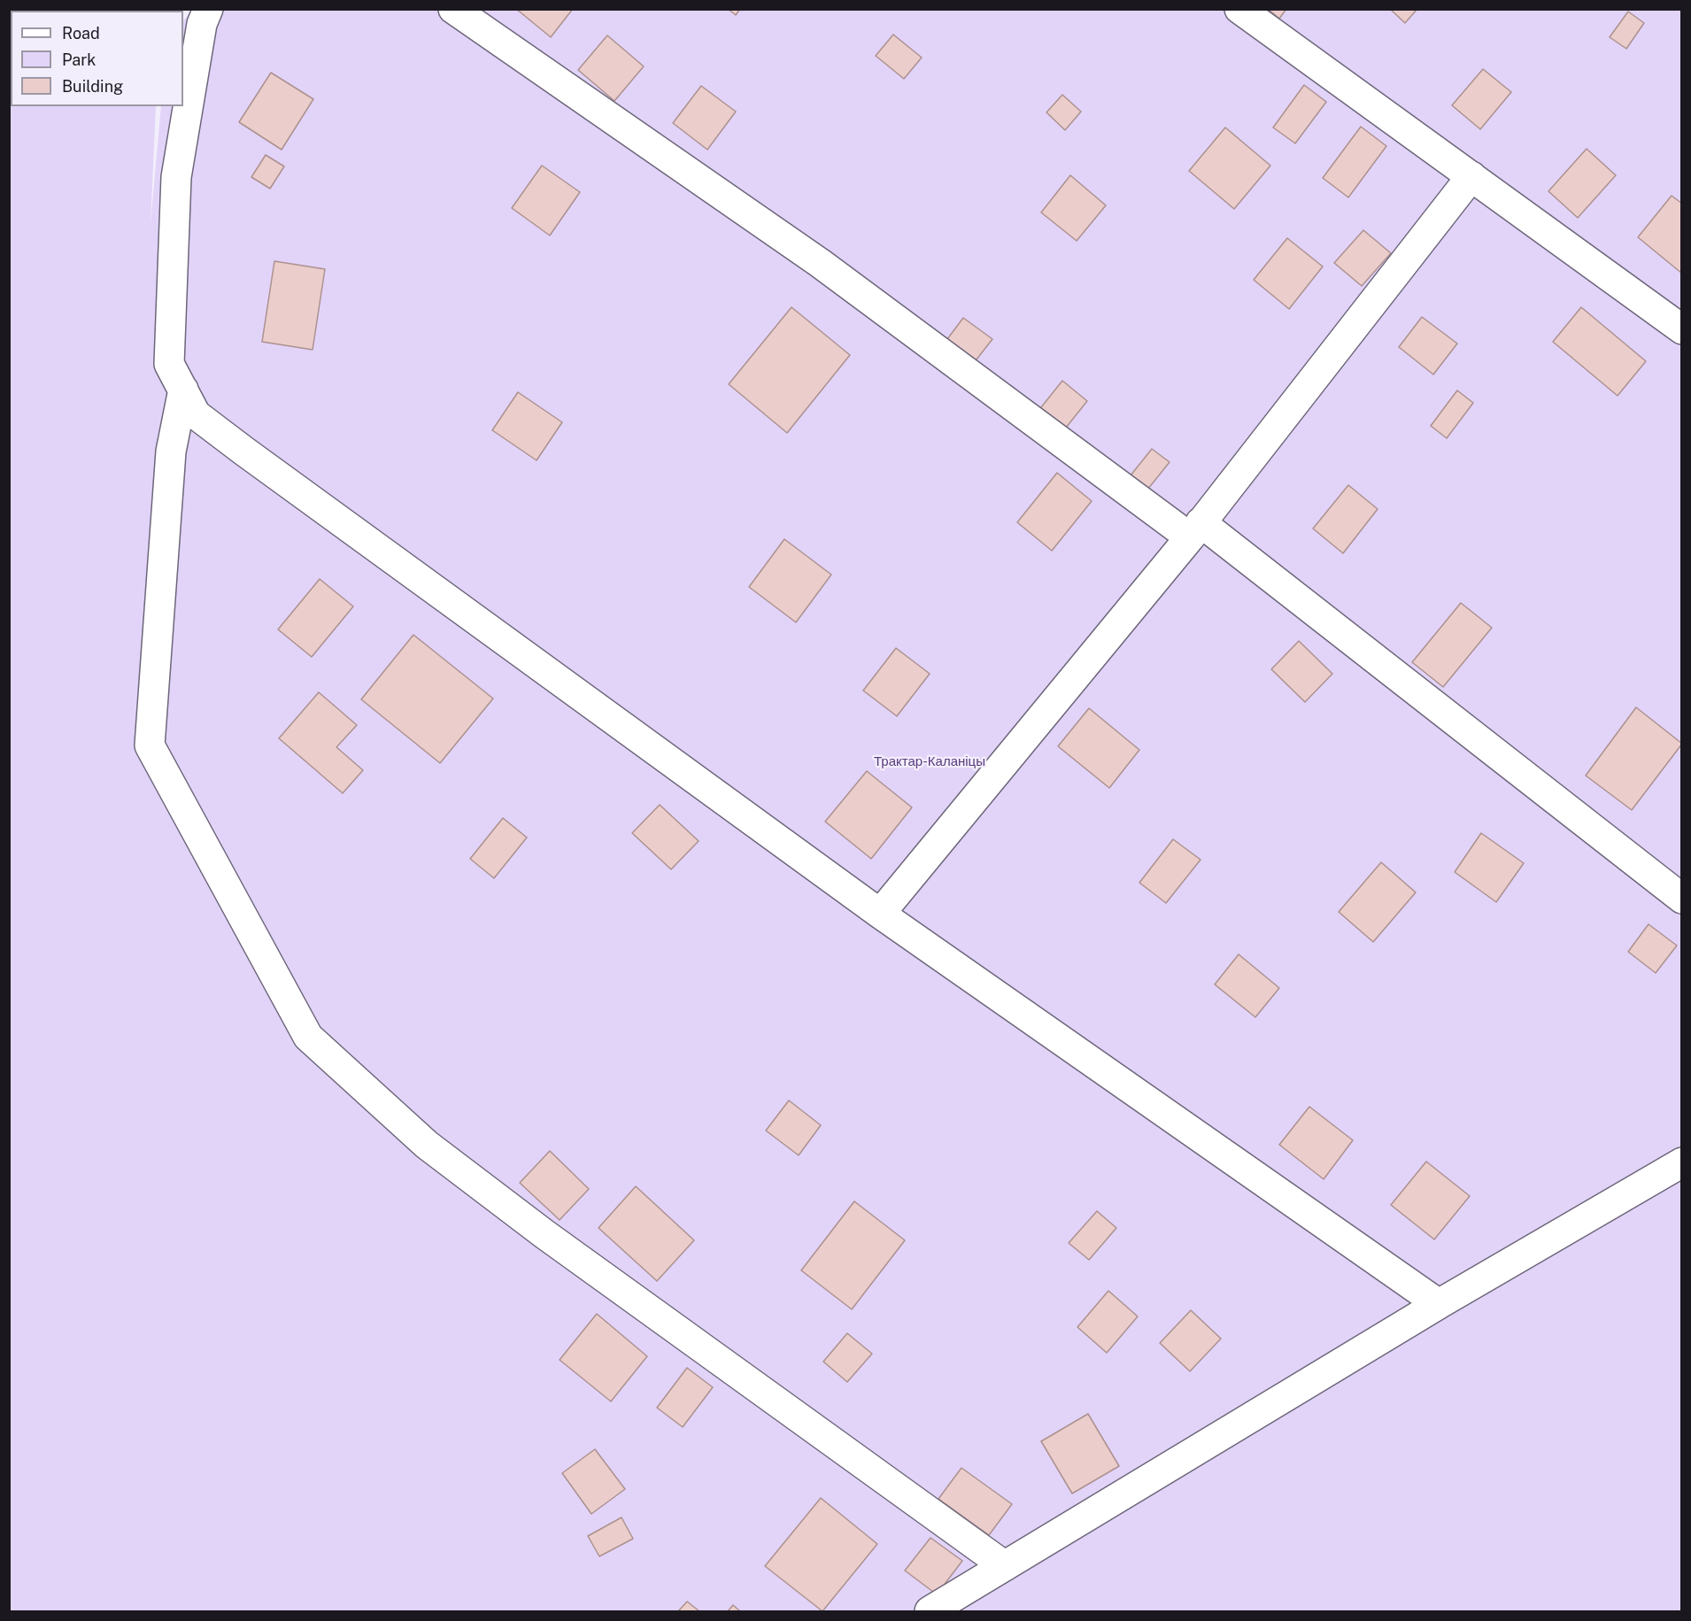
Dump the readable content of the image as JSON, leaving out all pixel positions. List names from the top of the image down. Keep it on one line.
{"parks":["Трактар-Каланіцы"],"legend":["Road","Park","Building"]}
